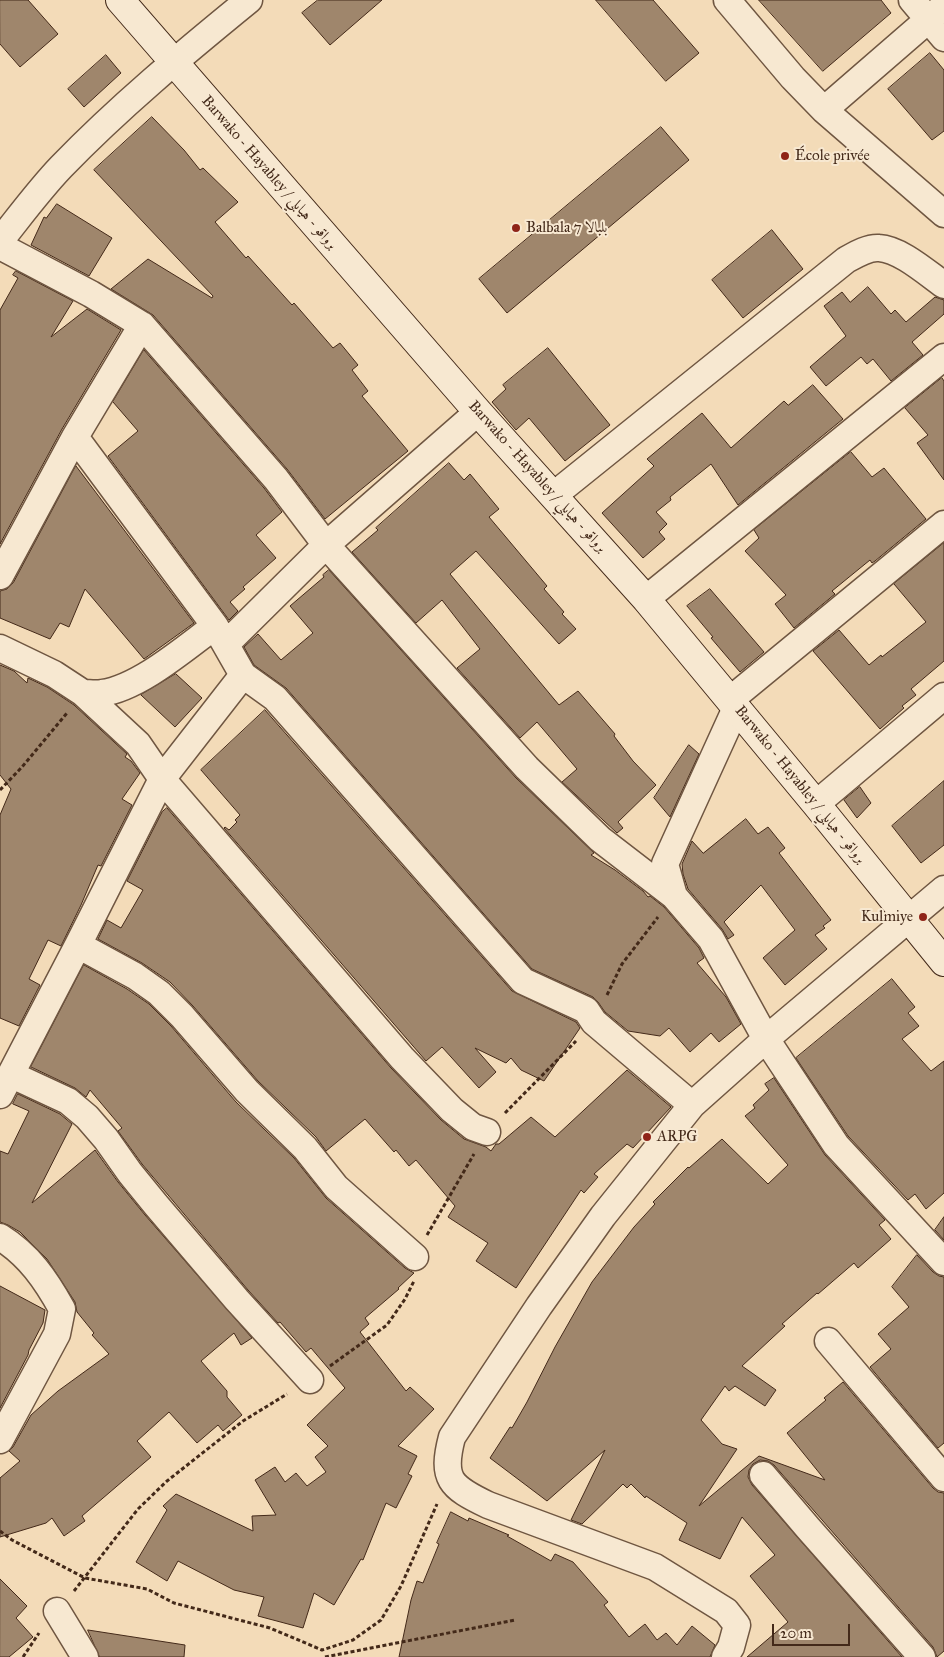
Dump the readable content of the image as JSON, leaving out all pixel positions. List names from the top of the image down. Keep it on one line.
{"streets":{"main road":["Barwako - Hayabley / برواقو - هيابلي"]},"places":["École privée","Balbala 7 بلبالا","Kulmiye","ARPG"],"scale_bar":"20 m"}
